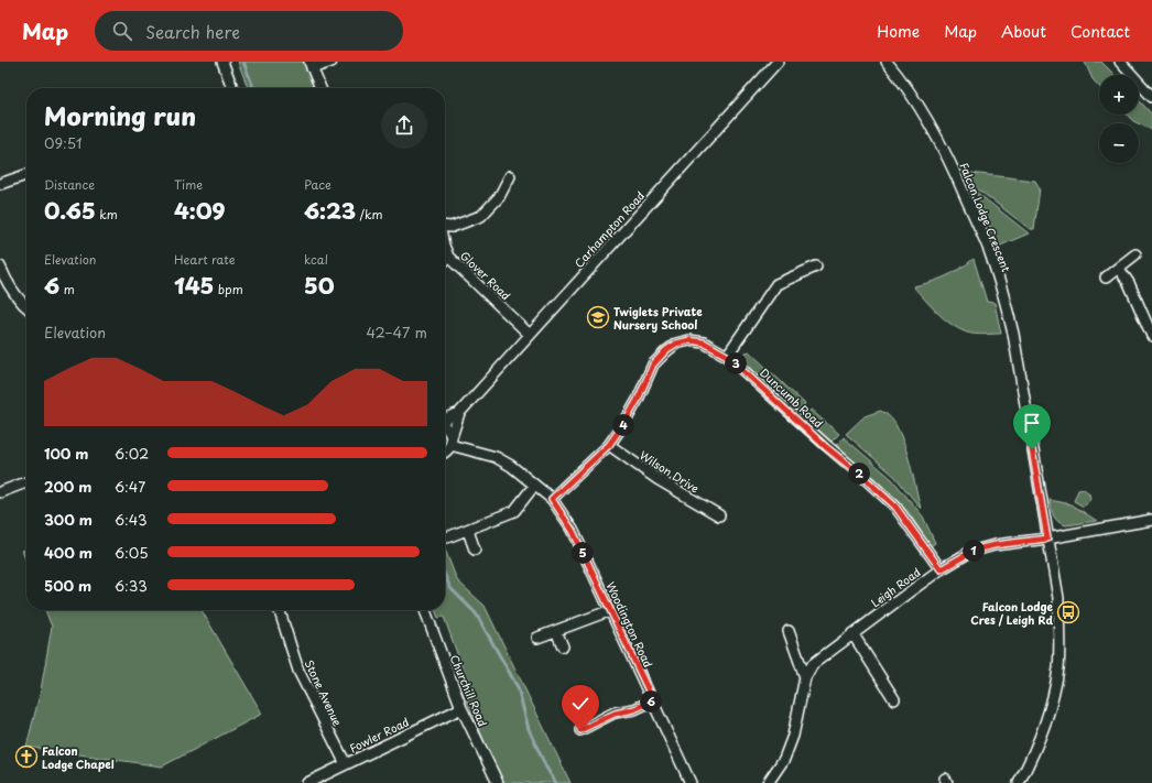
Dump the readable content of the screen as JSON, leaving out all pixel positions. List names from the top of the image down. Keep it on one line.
{"streets":{"street":["Falcon Lodge Crescent","Carhampton Road","Glover Road","Duncumb Road","Wilson Drive","Leigh Road","Woodington Road","Churchill Road","Stone Avenue","Fowler Road"]},"crossings":[["Falcon Lodge Crescent","Leigh Road"],["Carhampton Road","Glover Road"],["Duncumb Road","Wilson Drive"],["Duncumb Road","Leigh Road"],["Duncumb Road","Woodington Road"],["Churchill Road","Fowler Road"],["Stone Avenue","Fowler Road"]],"places":{"school or university":["Twiglets Private Nursery School"],"bus stop":["Falcon Lodge Cres / Leigh Rd"],"church":["Falcon Lodge Chapel"]},"page":{"header":"Map","search":"Search here","nav":["Home","Map","About","Contact"],"map_buttons":["+","−"],"heading":["Morning run","09:51"],"stats":[["Distance","0.65 km"],["Time","4:09"],["Pace","6:23 /km"],["Elevation","6 m"],["Heart rate","145 bpm"],["kcal","50"]],"chart":["Elevation","42–47 m"],"pins":["3","4","2","1","5","6"],"list":[{"name":"100 m","note":"6:02"},{"name":"200 m","note":"6:47"},{"name":"300 m","note":"6:43"},{"name":"400 m","note":"6:05"},{"name":"500 m","note":"6:33"}]}}
